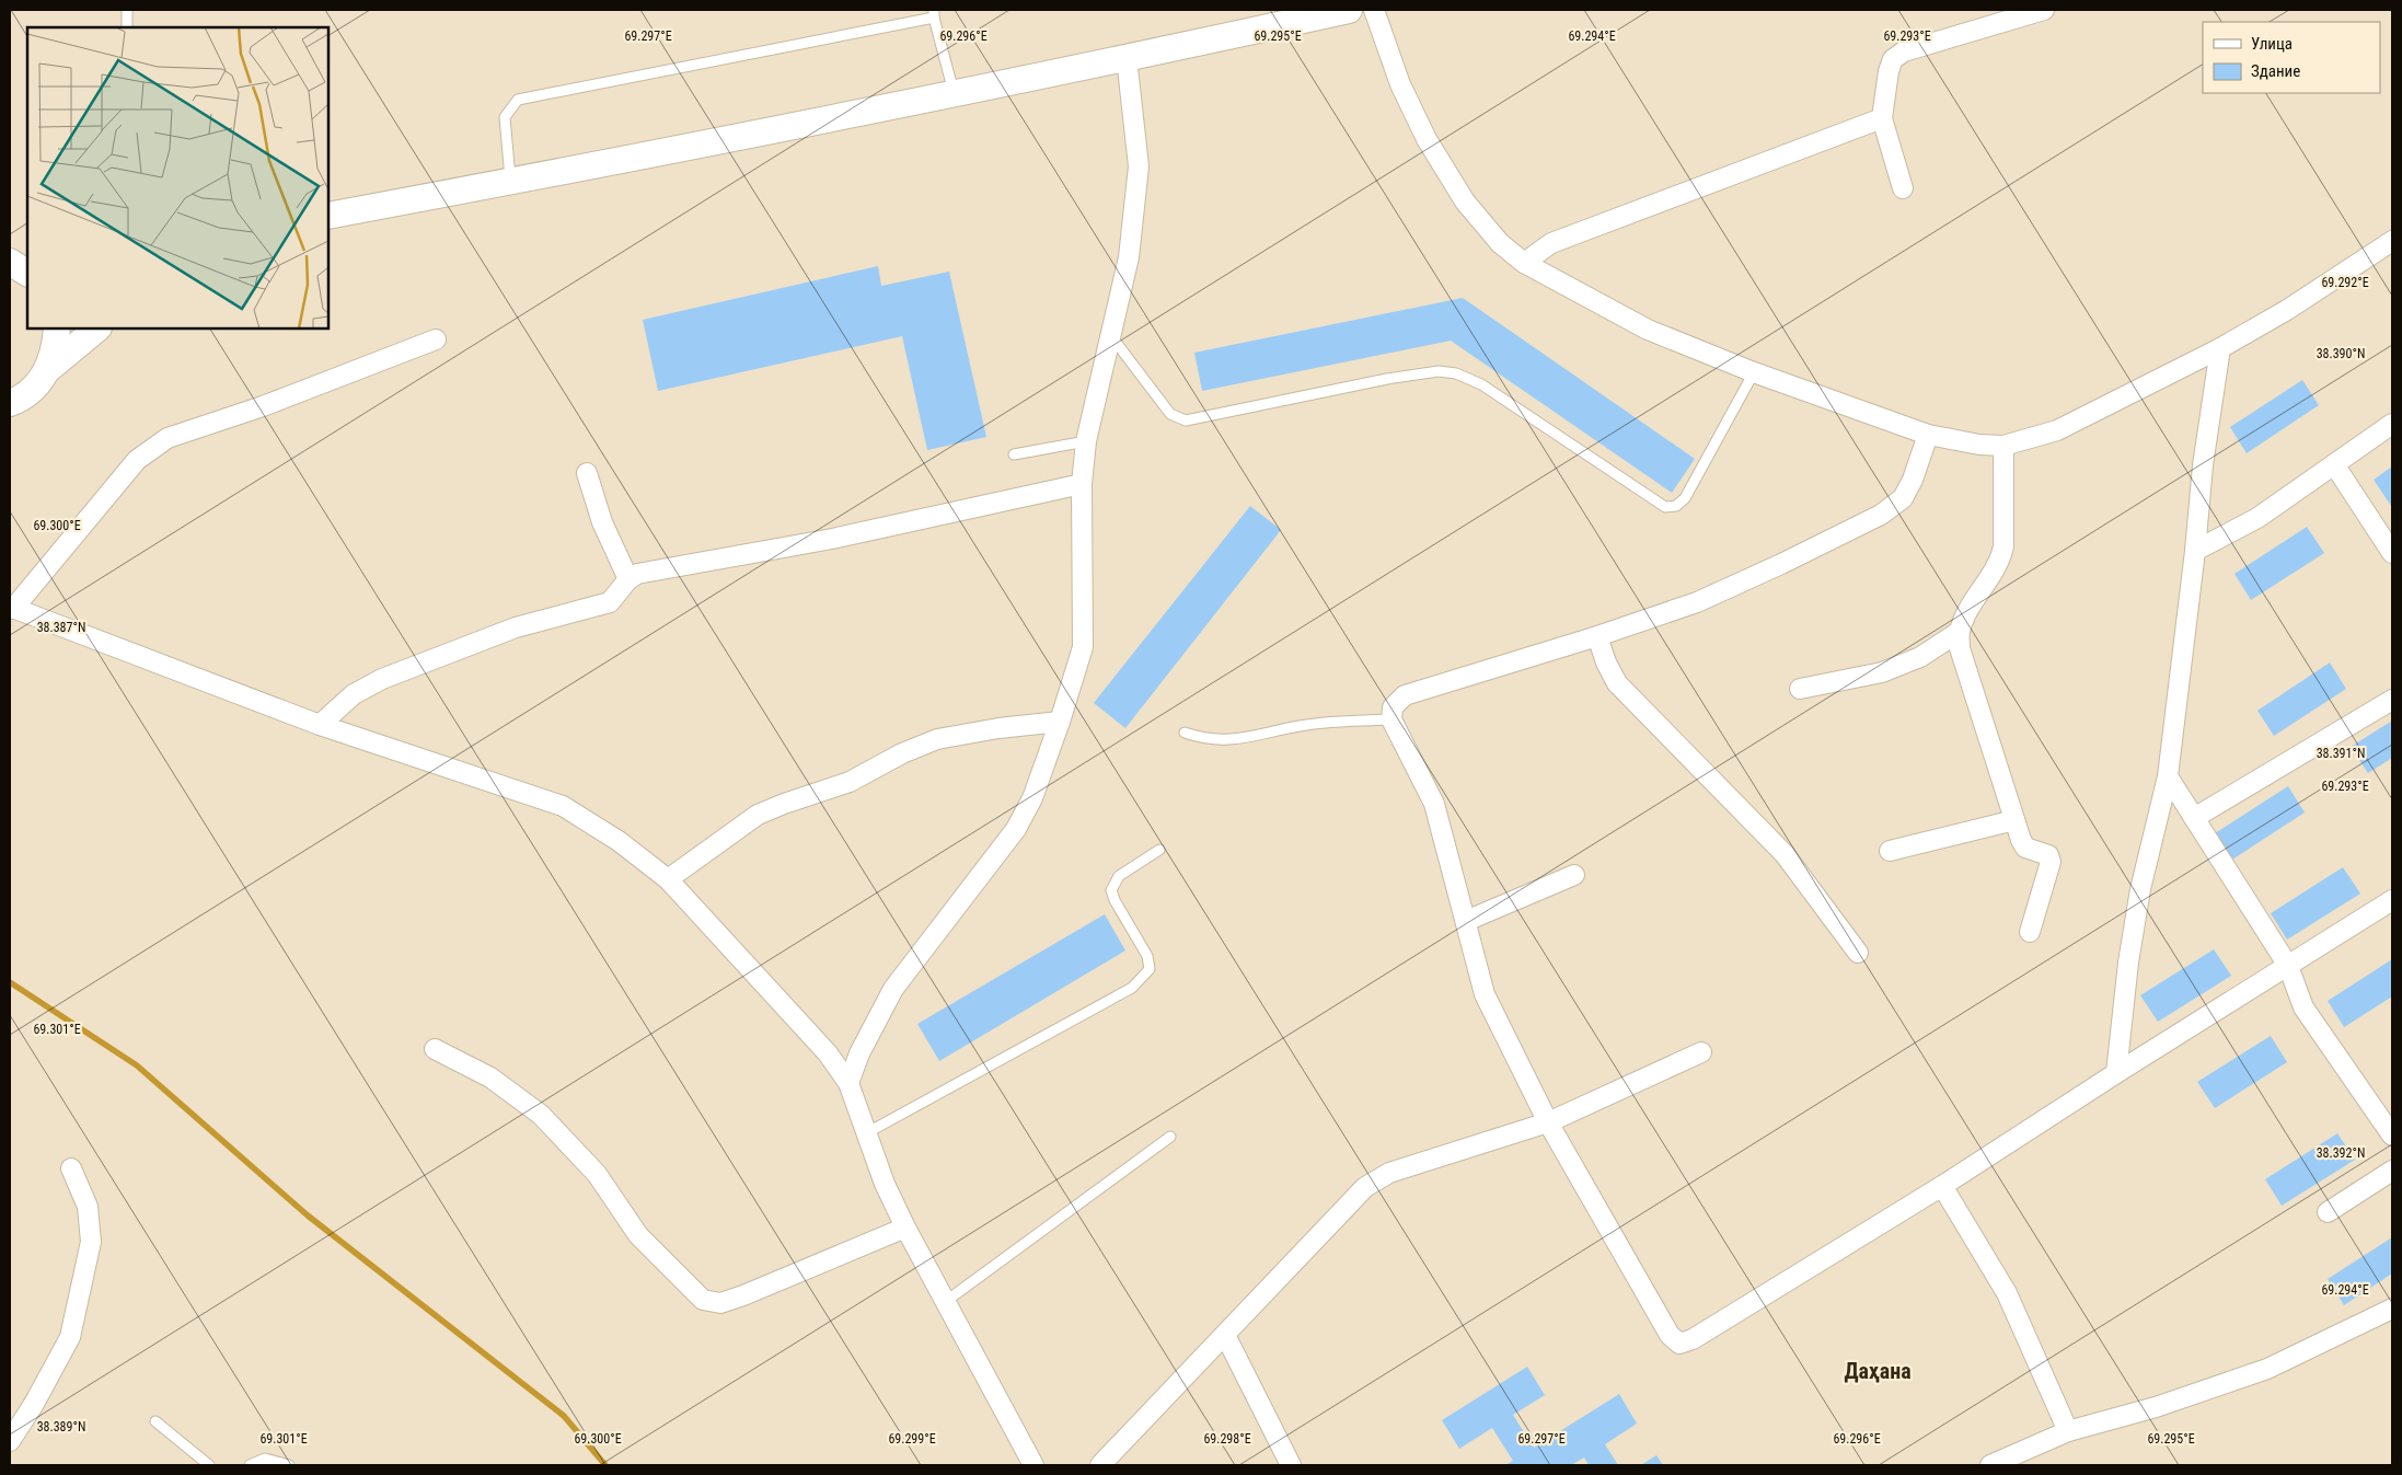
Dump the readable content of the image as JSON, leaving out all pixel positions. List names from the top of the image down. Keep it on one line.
{"districts":["Даҳана"],"legend":["Улица","Здание"],"coordinates":["69.295°E","69.297°E","69.296°E","69.294°E","69.293°E","69.292°E","38.390°N","69.300°E","38.387°N","38.391°N","69.301°E","38.392°N","38.389°N","69.299°E","69.298°E"]}
